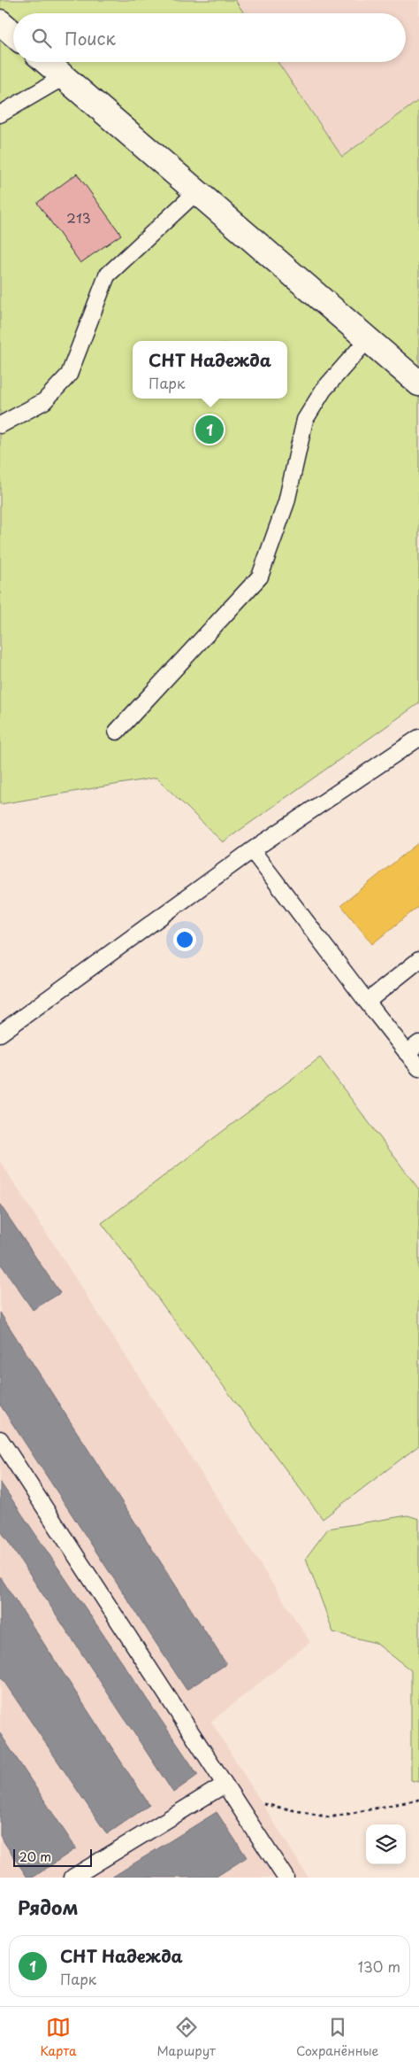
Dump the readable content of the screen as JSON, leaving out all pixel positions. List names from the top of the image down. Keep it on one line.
{"house_numbers":["213"],"scale_bar":"20 m","page":{"search":"Поиск","popup":["СНТ Надежда","Парк"],"pins":"1","scale":"20 m","heading":"Рядом","list":[{"mark":"1","name":"СНТ Надежда","note":"Парк","value":"130 m"}],"nav":["Карта","Маршрут","Сохранённые"]}}
